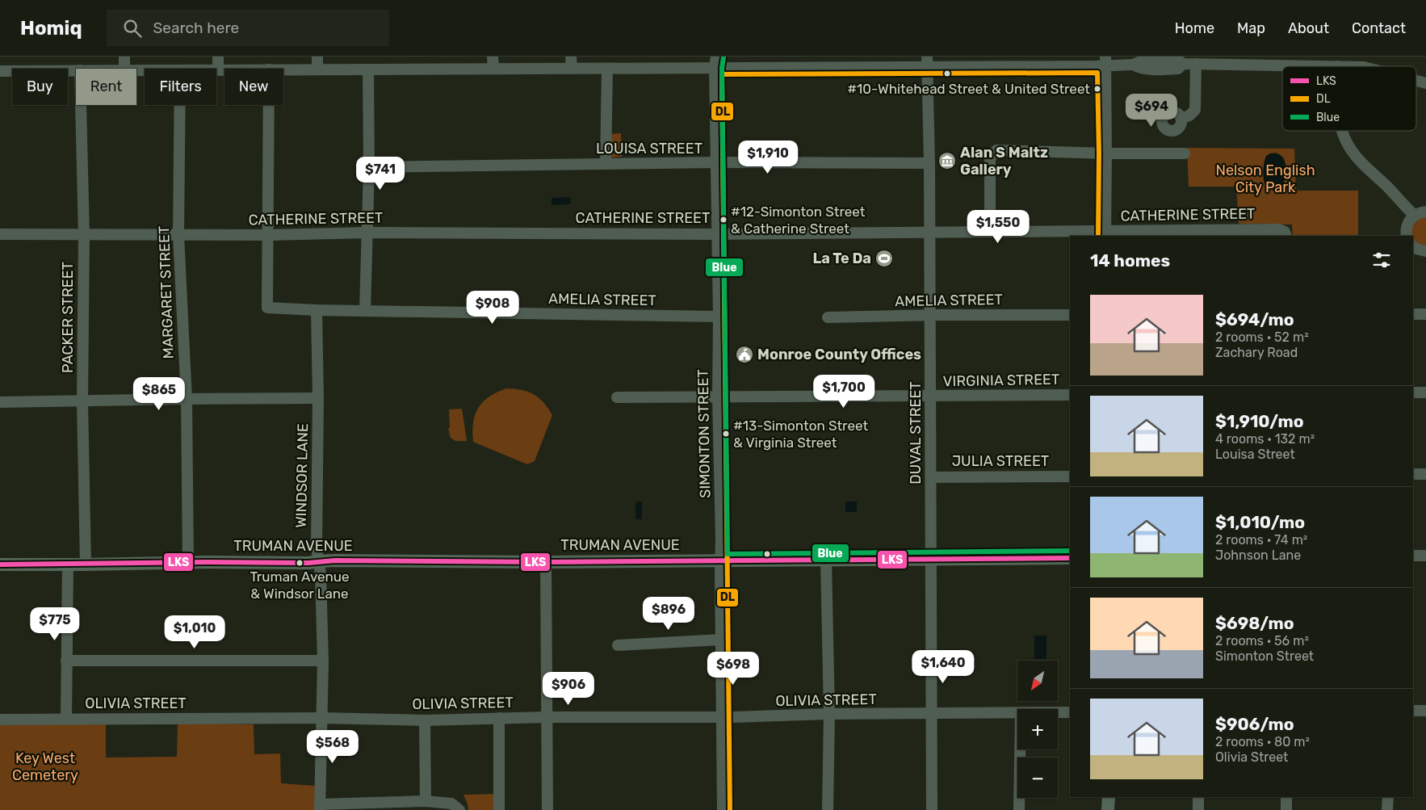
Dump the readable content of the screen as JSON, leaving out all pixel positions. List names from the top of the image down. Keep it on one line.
{"streets":{"main road":["TRUMAN AVENUE"],"street":["LOUISA STREET","CATHERINE STREET","MARGARET STREET","AMELIA STREET","PACKER STREET","VIRGINIA STREET","DUVAL STREET","SIMONTON STREET","JULIA STREET","WINDSOR LANE","OLIVIA STREET"]},"crossings":[["LOUISA STREET","DUVAL STREET"],["LOUISA STREET","SIMONTON STREET"],["CATHERINE STREET","MARGARET STREET"],["CATHERINE STREET","AMELIA STREET"],["CATHERINE STREET","PACKER STREET"],["CATHERINE STREET","DUVAL STREET"],["CATHERINE STREET","SIMONTON STREET"],["MARGARET STREET","TRUMAN AVENUE"],["AMELIA STREET","DUVAL STREET"],["AMELIA STREET","SIMONTON STREET"],["AMELIA STREET","WINDSOR LANE"],["PACKER STREET","TRUMAN AVENUE"],["VIRGINIA STREET","DUVAL STREET"],["VIRGINIA STREET","SIMONTON STREET"],["DUVAL STREET","JULIA STREET"],["DUVAL STREET","TRUMAN AVENUE"],["DUVAL STREET","OLIVIA STREET"],["SIMONTON STREET","TRUMAN AVENUE"],["SIMONTON STREET","OLIVIA STREET"],["WINDSOR LANE","TRUMAN AVENUE"],["WINDSOR LANE","OLIVIA STREET"]],"parks":["Nelson English City Park","Key West Cemetery"],"places":{"other":["#10-Whitehead Street & United Street","#12-Simonton Street & Catherine Street","#13-Simonton Street & Virginia Street","Truman Avenue & Windsor Lane"],"museum":["Alan S Maltz Gallery"],"sports":["La Te Da"],"public building":["Monroe County Offices"]},"lines":["transit line Blue","transit line DL","transit line LKS"],"legend":["LKS","DL","Blue"],"north":"bottom left","page":{"header":"Homiq","search":"Search here","nav":["Home","Map","About","Contact"],"chip":["Buy","Rent","Filters","New"],"price":["$694","$1,910","$741","$1,550","$908","$1,700","$865","$896","$775","$1,010","$1,640","$698","$906","$568"],"heading":"14 homes","list":[{"name":"$694/mo","note":"2 rooms · 52 m² · Zachary Road"},{"name":"$1,910/mo","note":"4 rooms · 132 m² · Louisa Street"},{"name":"$1,010/mo","note":"2 rooms · 74 m² · Johnson Lane"},{"name":"$698/mo","note":"2 rooms · 56 m² · Simonton Street"},{"name":"$906/mo","note":"2 rooms · 80 m² · Olivia Street"}],"map_buttons":["+","−"]}}
